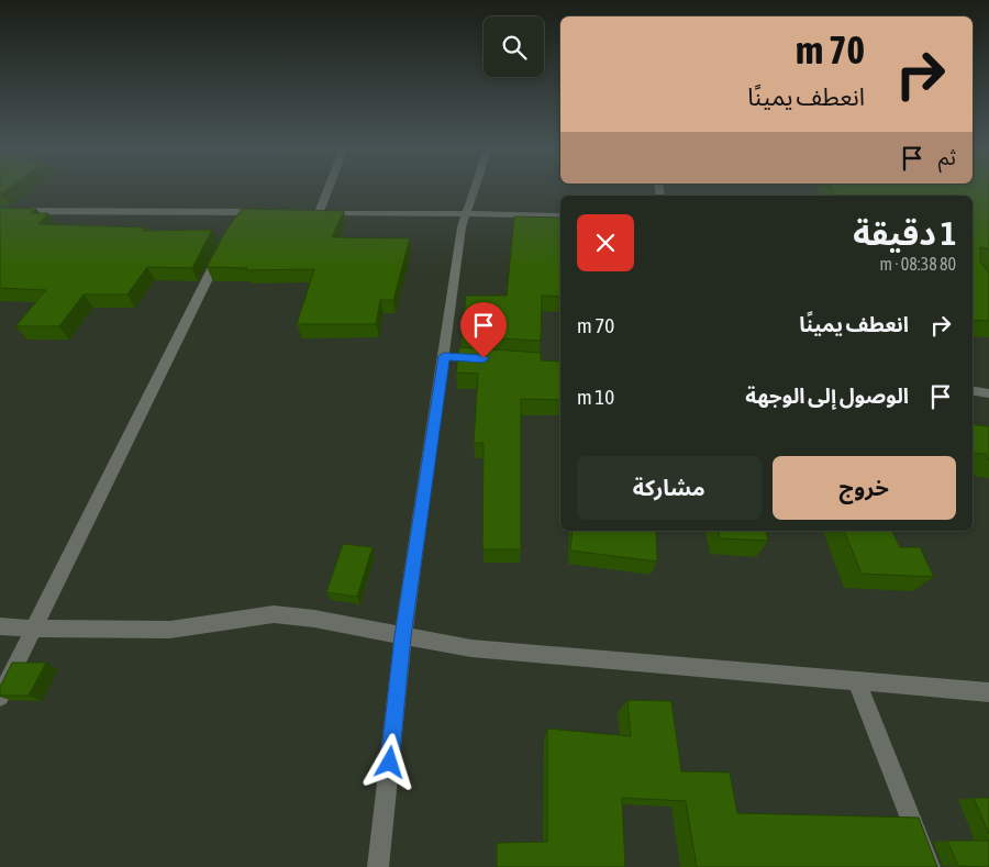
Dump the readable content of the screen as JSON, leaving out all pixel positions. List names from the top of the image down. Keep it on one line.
{"page":{"turn":["70 m","انعطف يمينًا"],"then":"ثم","heading":["1 دقيقة","80 m · 08:38"],"list":[{"name":"انعطف يمينًا","value":"70 m"},{"name":"الوصول إلى الوجهة","value":"10 m"}],"buttons":["خروج","مشاركة"]}}
